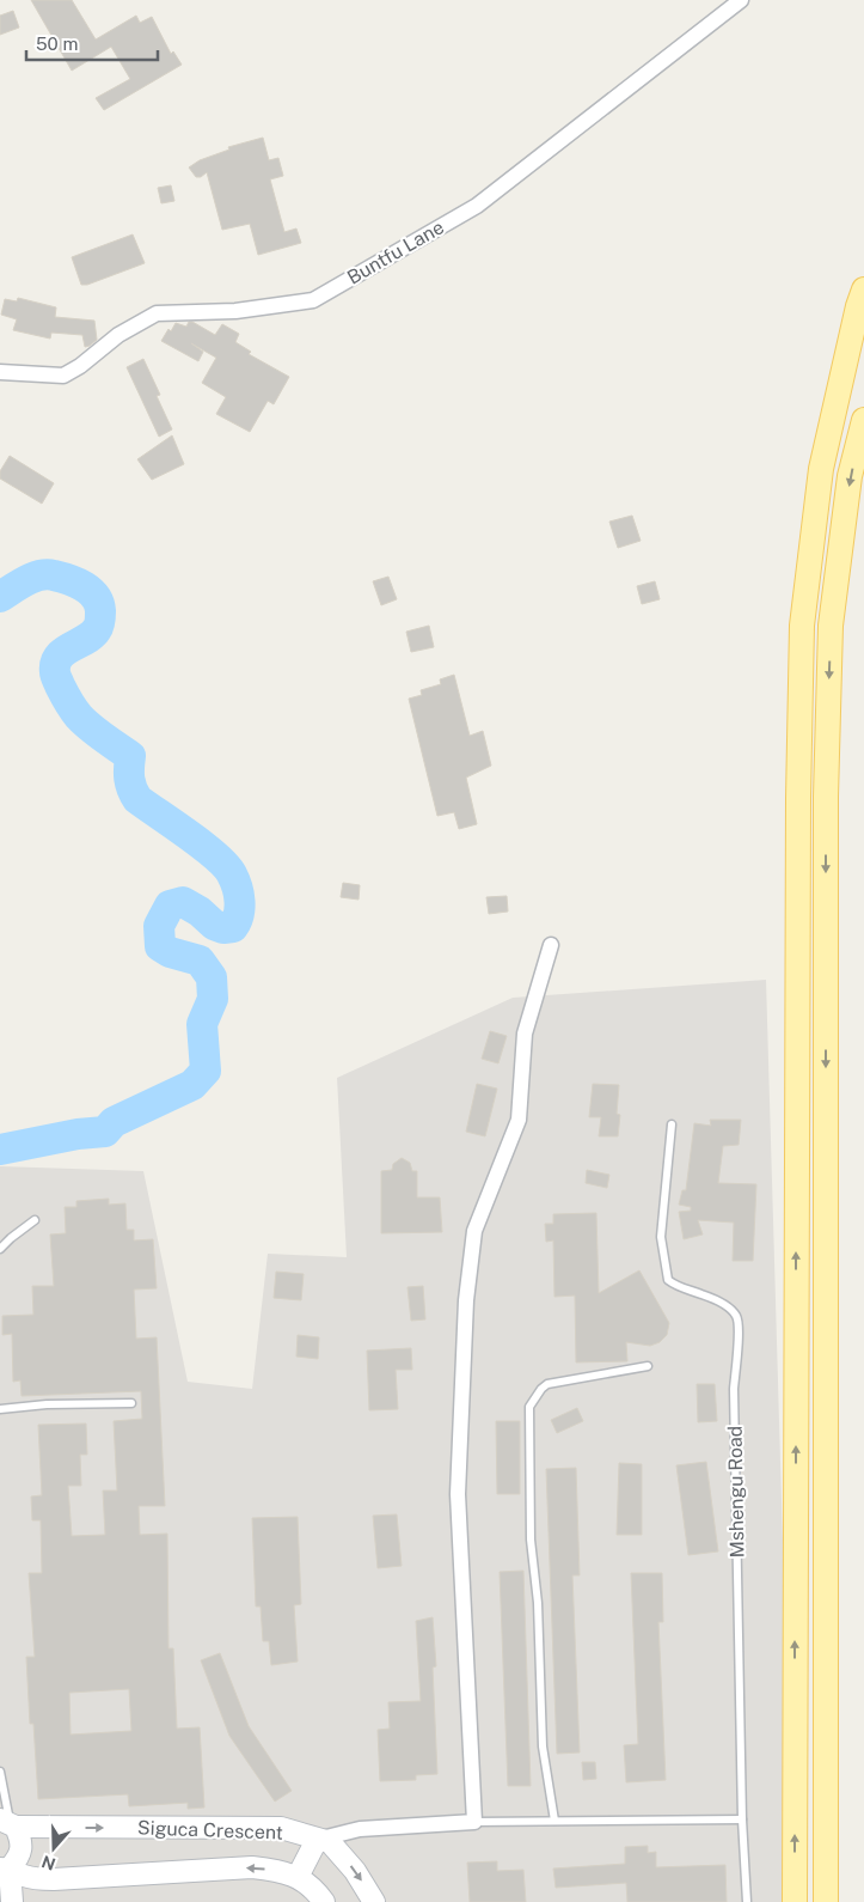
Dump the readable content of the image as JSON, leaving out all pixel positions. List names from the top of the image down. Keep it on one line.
{"streets":{"street":["Buntfu Lane","Siguca Crescent"],"lane":["Mshengu Road"]},"scale_bar":"50 m","north":"bottom"}
